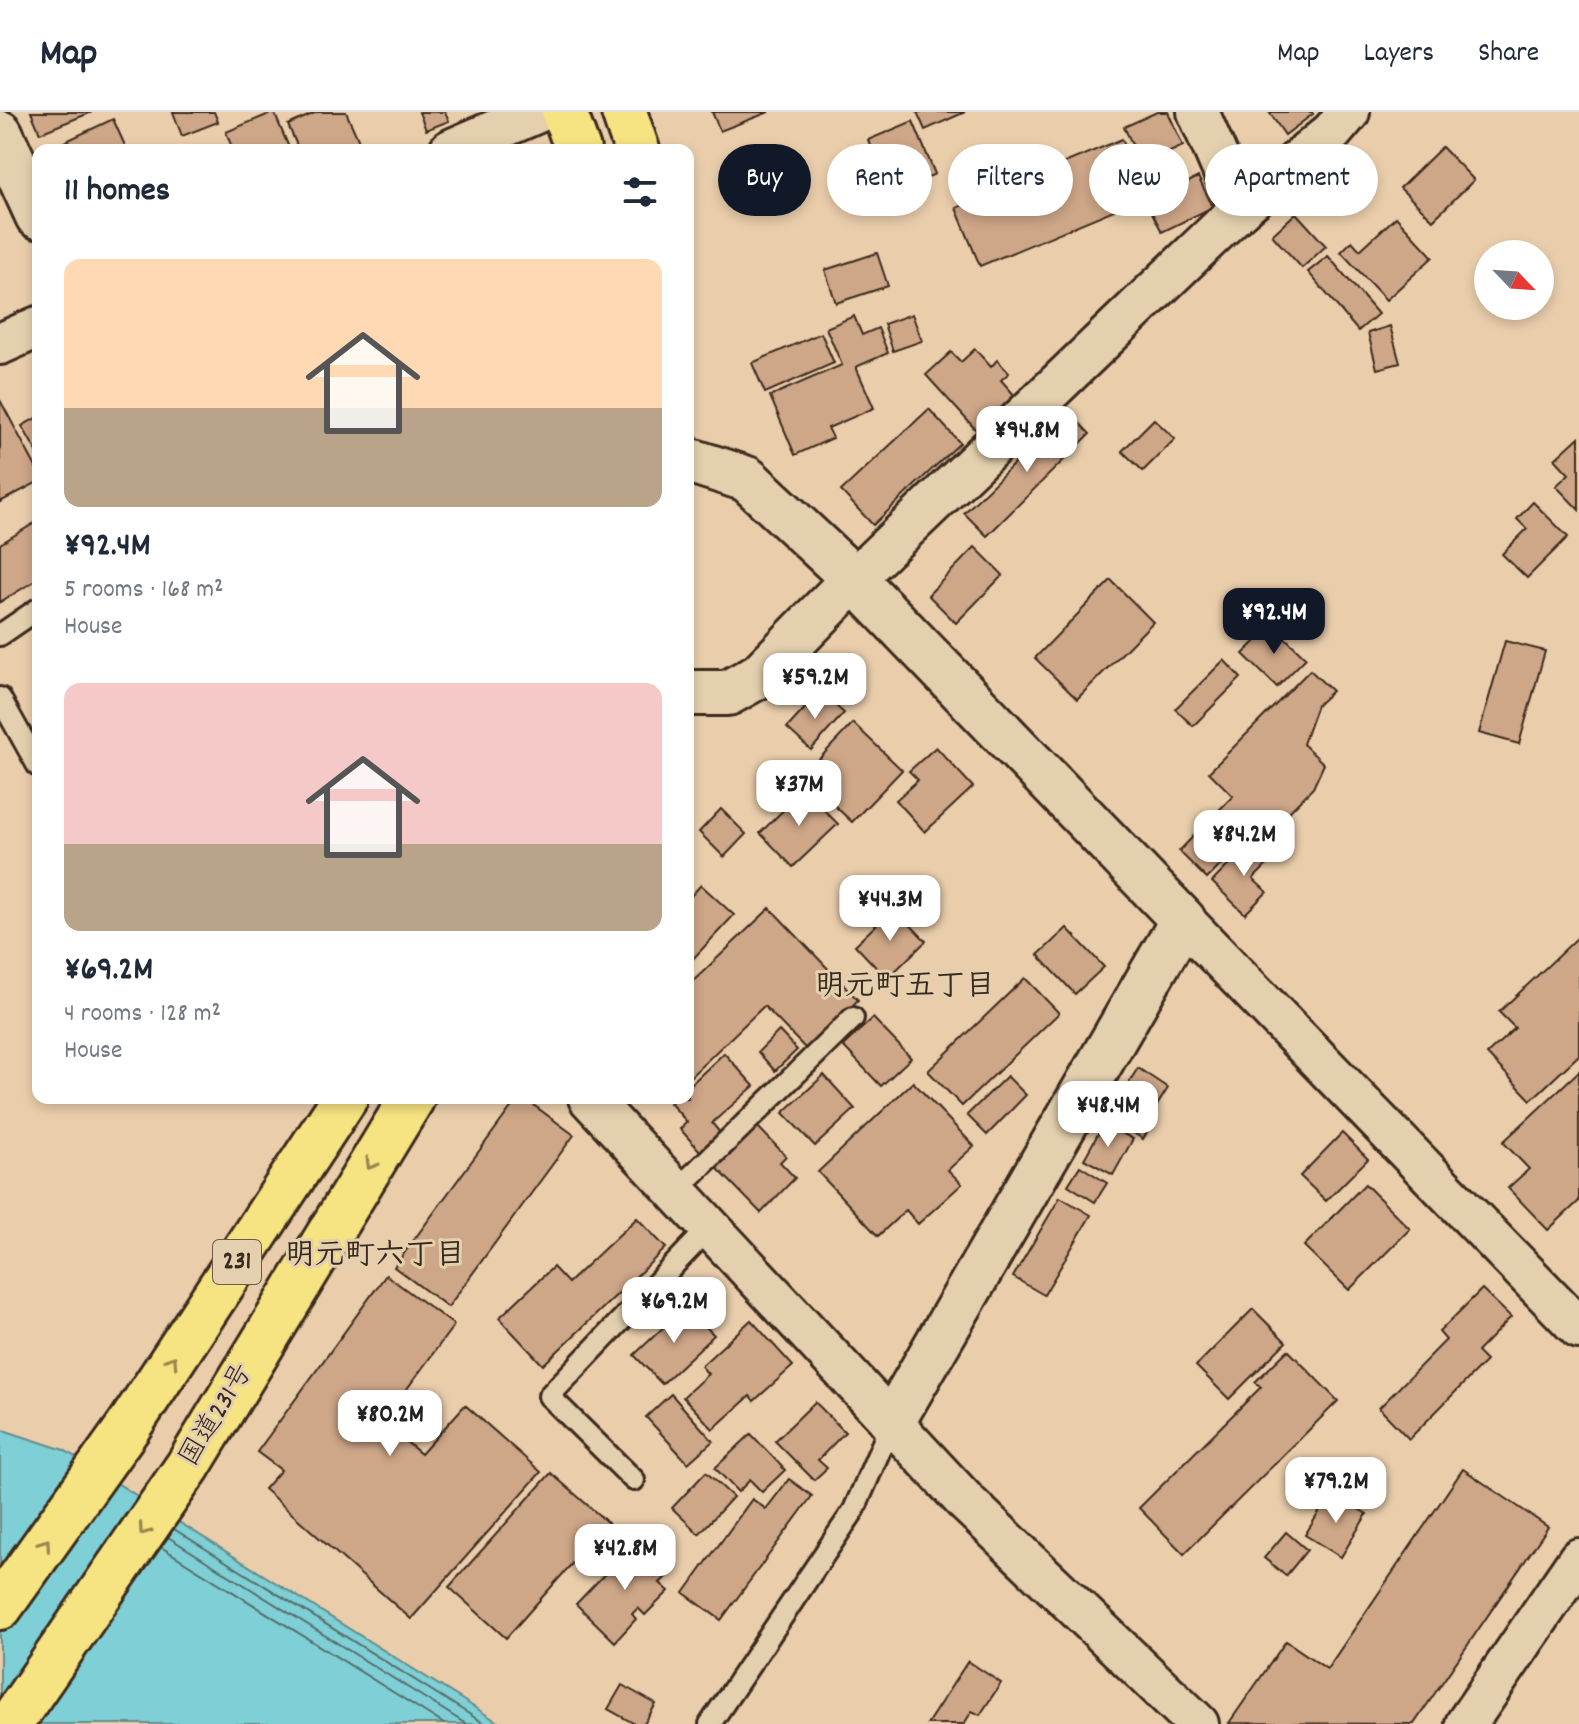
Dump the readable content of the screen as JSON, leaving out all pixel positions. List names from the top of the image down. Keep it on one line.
{"streets":{"highway":["231","国道231号"]},"districts":["明元町五丁目","明元町六丁目"],"north":"bottom right","page":{"header":"Map","nav":["Map","Layers","Share"],"chip":["Buy","Rent","Filters","New","Apartment"],"heading":"11 homes","list":[{"name":"¥92.4M","note":"5 rooms · 168 m² · House"},{"name":"¥69.2M","note":"4 rooms · 128 m² · House"}],"price":["¥94.8M","¥92.4M","¥59.2M","¥37M","¥84.2M","¥44.3M","¥48.4M","¥69.2M","¥80.2M","¥79.2M","¥42.8M"]}}
